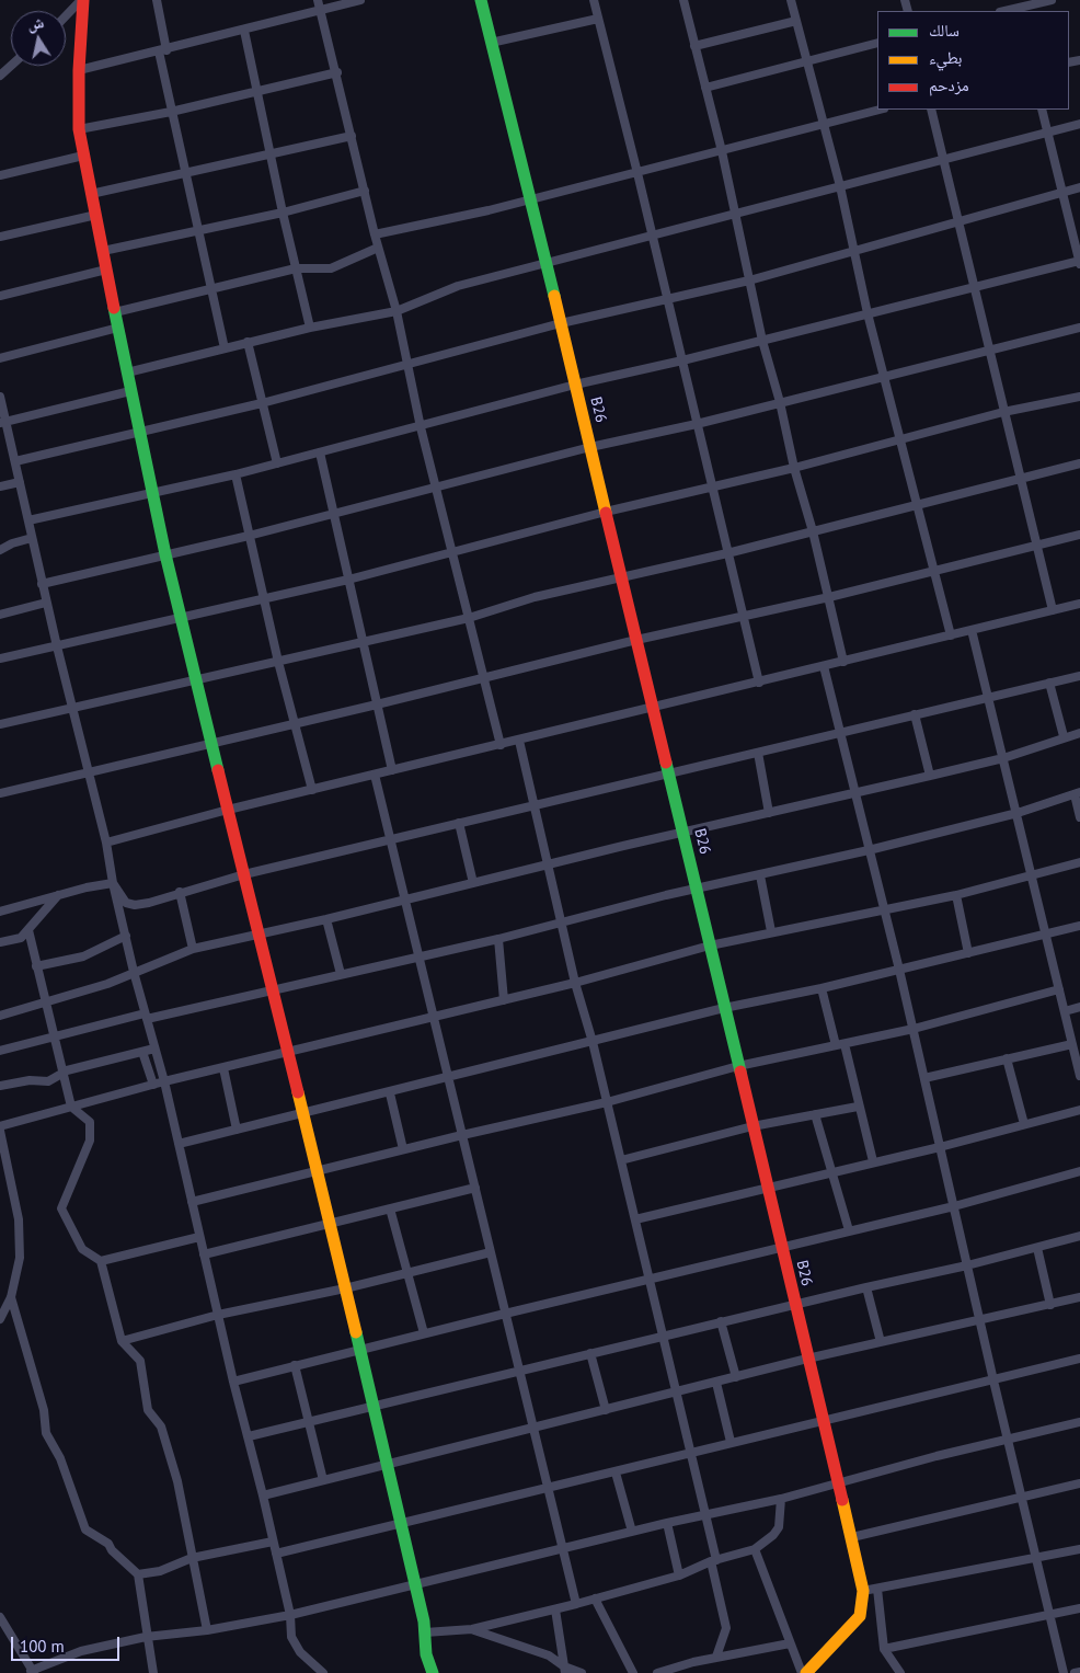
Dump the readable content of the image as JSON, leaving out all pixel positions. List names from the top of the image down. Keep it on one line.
{"streets":{"main road":["B26"]},"legend":["سالك","بطيء","مزدحم"],"scale_bar":"100 m","north":"top"}
